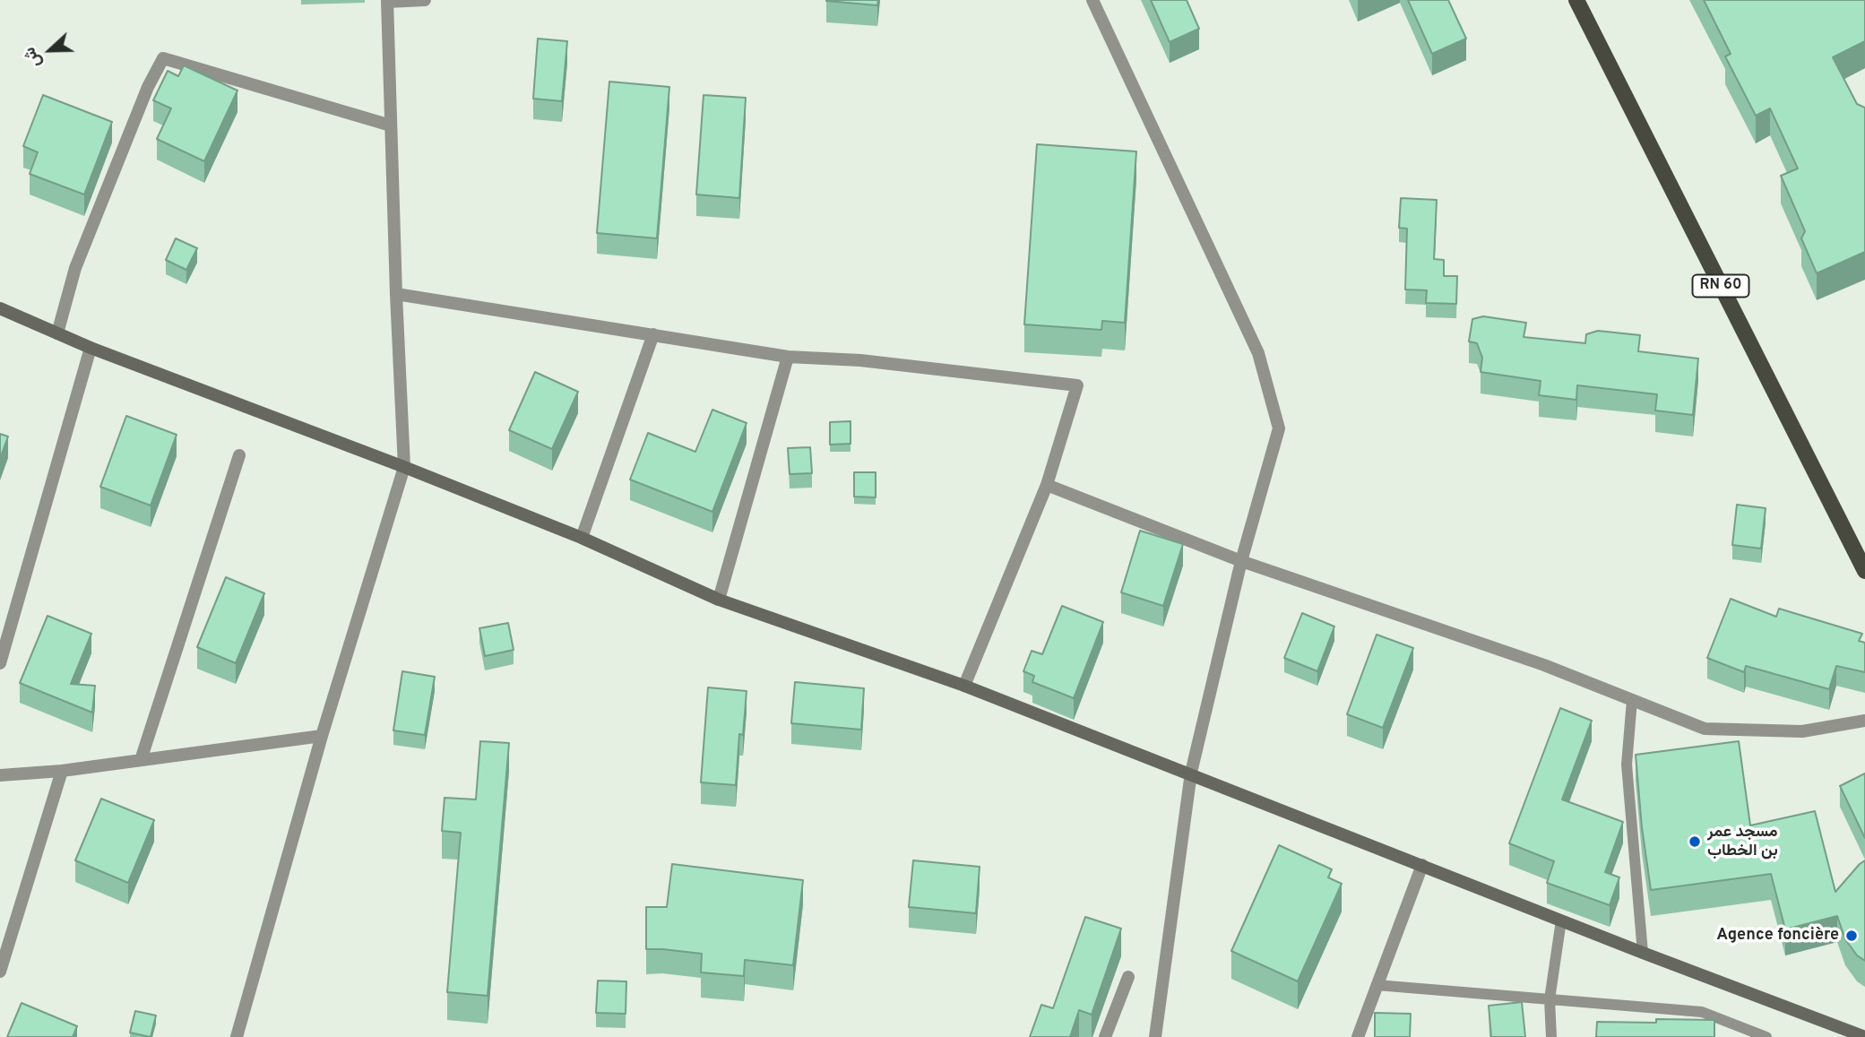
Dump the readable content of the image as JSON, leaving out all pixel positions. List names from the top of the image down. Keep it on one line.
{"streets":{"main road":["RN 60"]},"places":["مسجد عمر بن الخطاب","Agence foncière"],"north":"left"}
